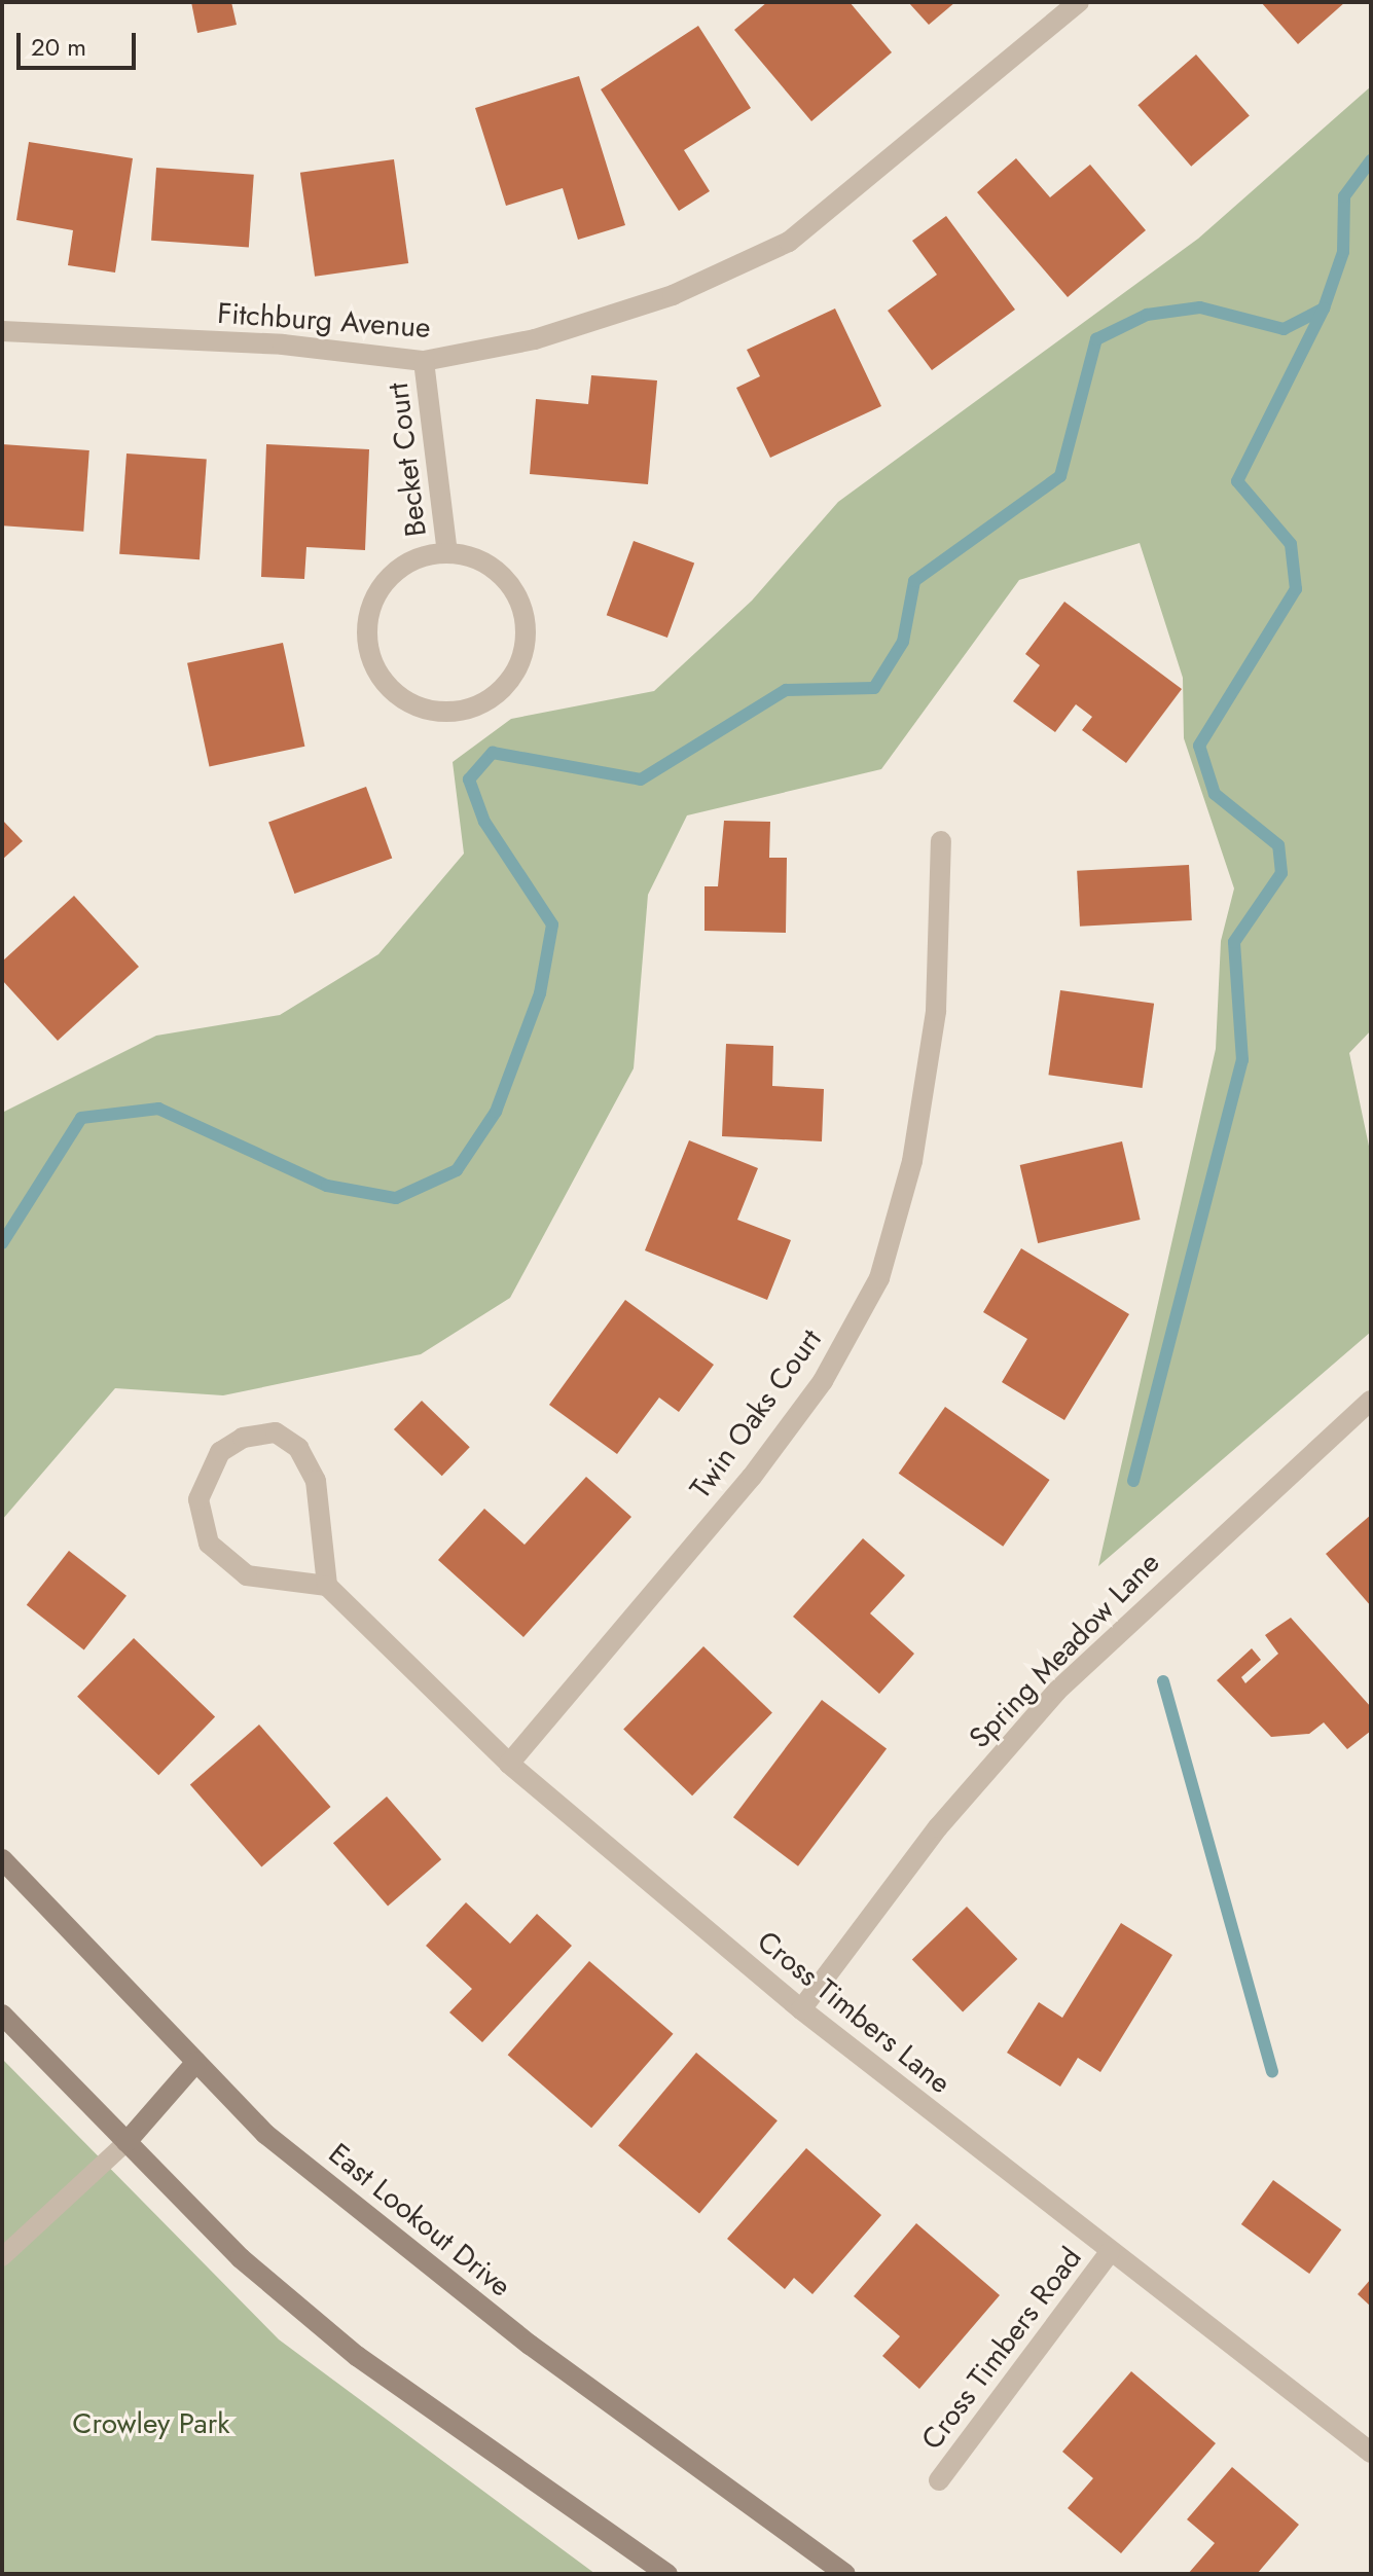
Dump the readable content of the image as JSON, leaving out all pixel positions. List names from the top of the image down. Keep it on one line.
{"streets":{"main road":["East Lookout Drive"],"street":["Fitchburg Avenue","Becket Court","Twin Oaks Court","Spring Meadow Lane","Cross Timbers Lane","Cross Timbers Road"]},"crossings":[["Fitchburg Avenue","Becket Court"],["Twin Oaks Court","Cross Timbers Lane"],["Spring Meadow Lane","Cross Timbers Lane"],["Cross Timbers Lane","Cross Timbers Road"]],"parks":["Crowley Park"],"scale_bar":"20 m"}
